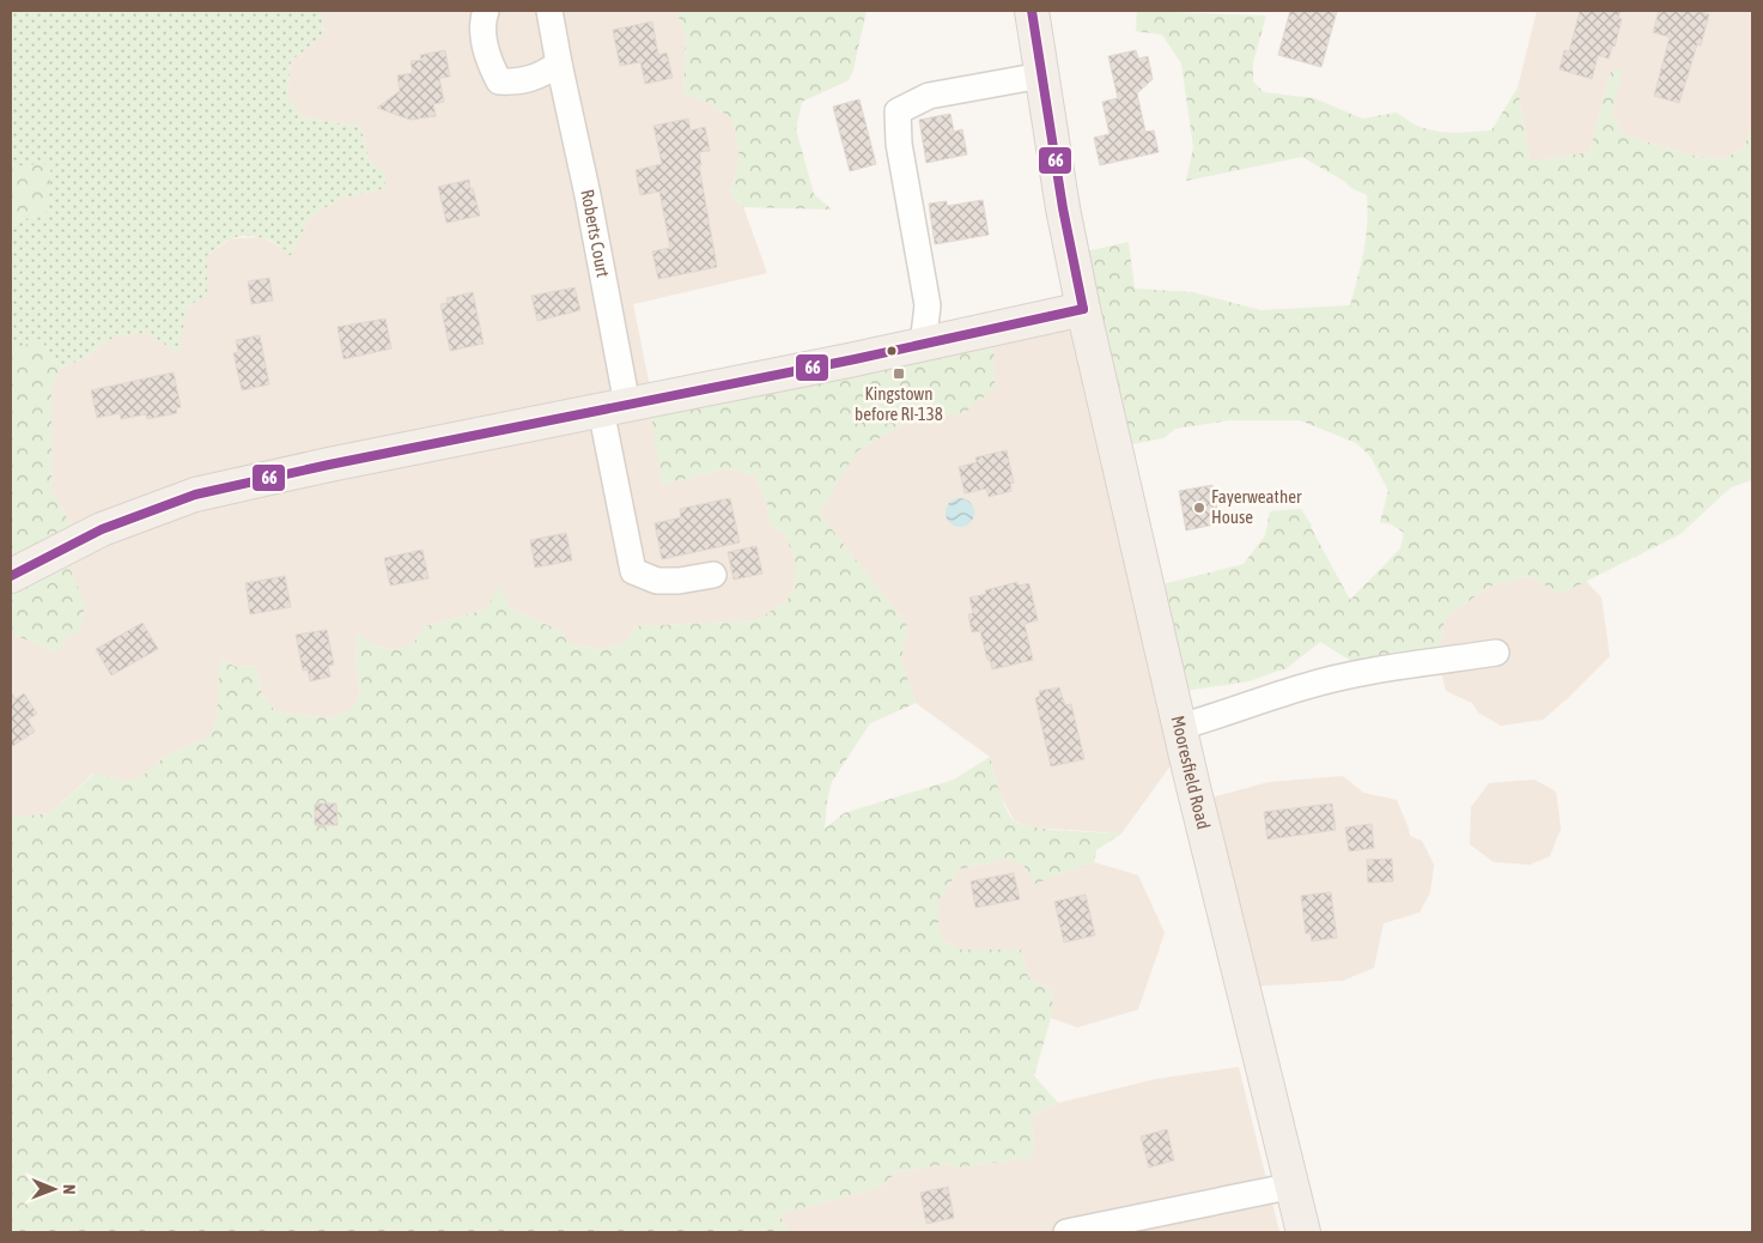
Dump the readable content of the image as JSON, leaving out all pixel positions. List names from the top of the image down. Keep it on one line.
{"streets":{"main road":["Mooresfield Road"],"street":["Roberts Court"]},"places":{"transit":["Kingstown before RI-138"],"other":["Fayerweather House"]},"lines":["transit line 66"],"north":"right"}
